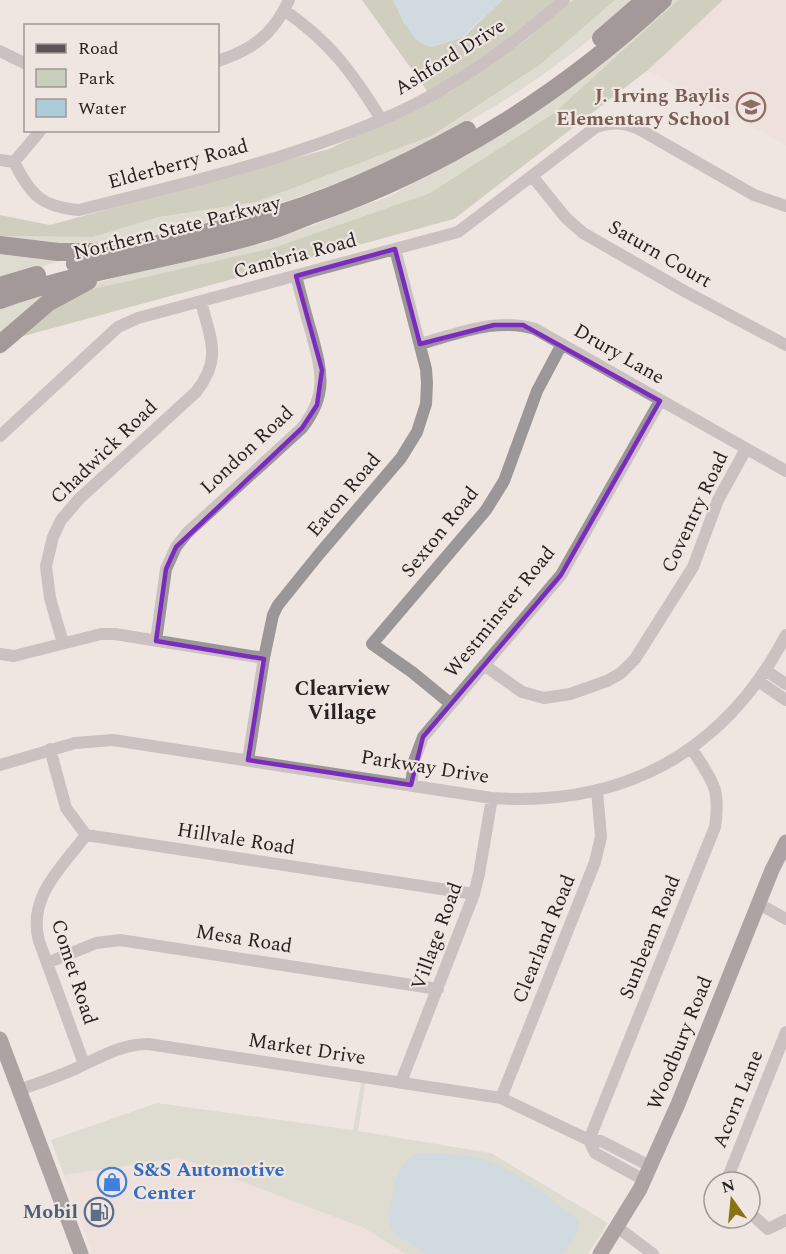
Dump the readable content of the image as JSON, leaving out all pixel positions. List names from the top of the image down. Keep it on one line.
{"streets":{"highway":["Northern State Parkway"],"main road":["Woodbury Road"],"street":["Ashford Drive","Elderberry Road","Saturn Court","Cambria Road","Drury Lane","London Road","Chadwick Road","Eaton Road","Coventry Road","Sexton Road","Westminster Road","Parkway Drive","Hillvale Road","Village Road","Sunbeam Road","Mesa Road","Clearland Road","Comet Road","Market Drive","Acorn Lane"]},"crossings":[["Ashford Drive","Elderberry Road"],["Saturn Court","Cambria Road"],["Cambria Road","London Road"],["Cambria Road","Chadwick Road"],["Cambria Road","Eaton Road"],["Drury Lane","Eaton Road"],["Drury Lane","Coventry Road"],["Drury Lane","Sexton Road"],["Drury Lane","Westminster Road"],["Eaton Road","Parkway Drive"],["Coventry Road","Westminster Road"],["Sexton Road","Westminster Road"],["Westminster Road","Parkway Drive"],["Parkway Drive","Village Road"],["Parkway Drive","Sunbeam Road"],["Parkway Drive","Clearland Road"],["Hillvale Road","Village Road"],["Hillvale Road","Comet Road"],["Village Road","Mesa Road"],["Village Road","Market Drive"],["Sunbeam Road","Market Drive"],["Mesa Road","Comet Road"],["Clearland Road","Market Drive"],["Comet Road","Market Drive"],["Woodbury Road","Market Drive"]],"districts":["Clearview Village"],"places":{"school or university":["J. Irving Baylis Elementary School"],"shop":["S&S Automotive Center"],"fuel station":["Mobil"]},"legend":["Road","Park","Water"],"north":"top"}
